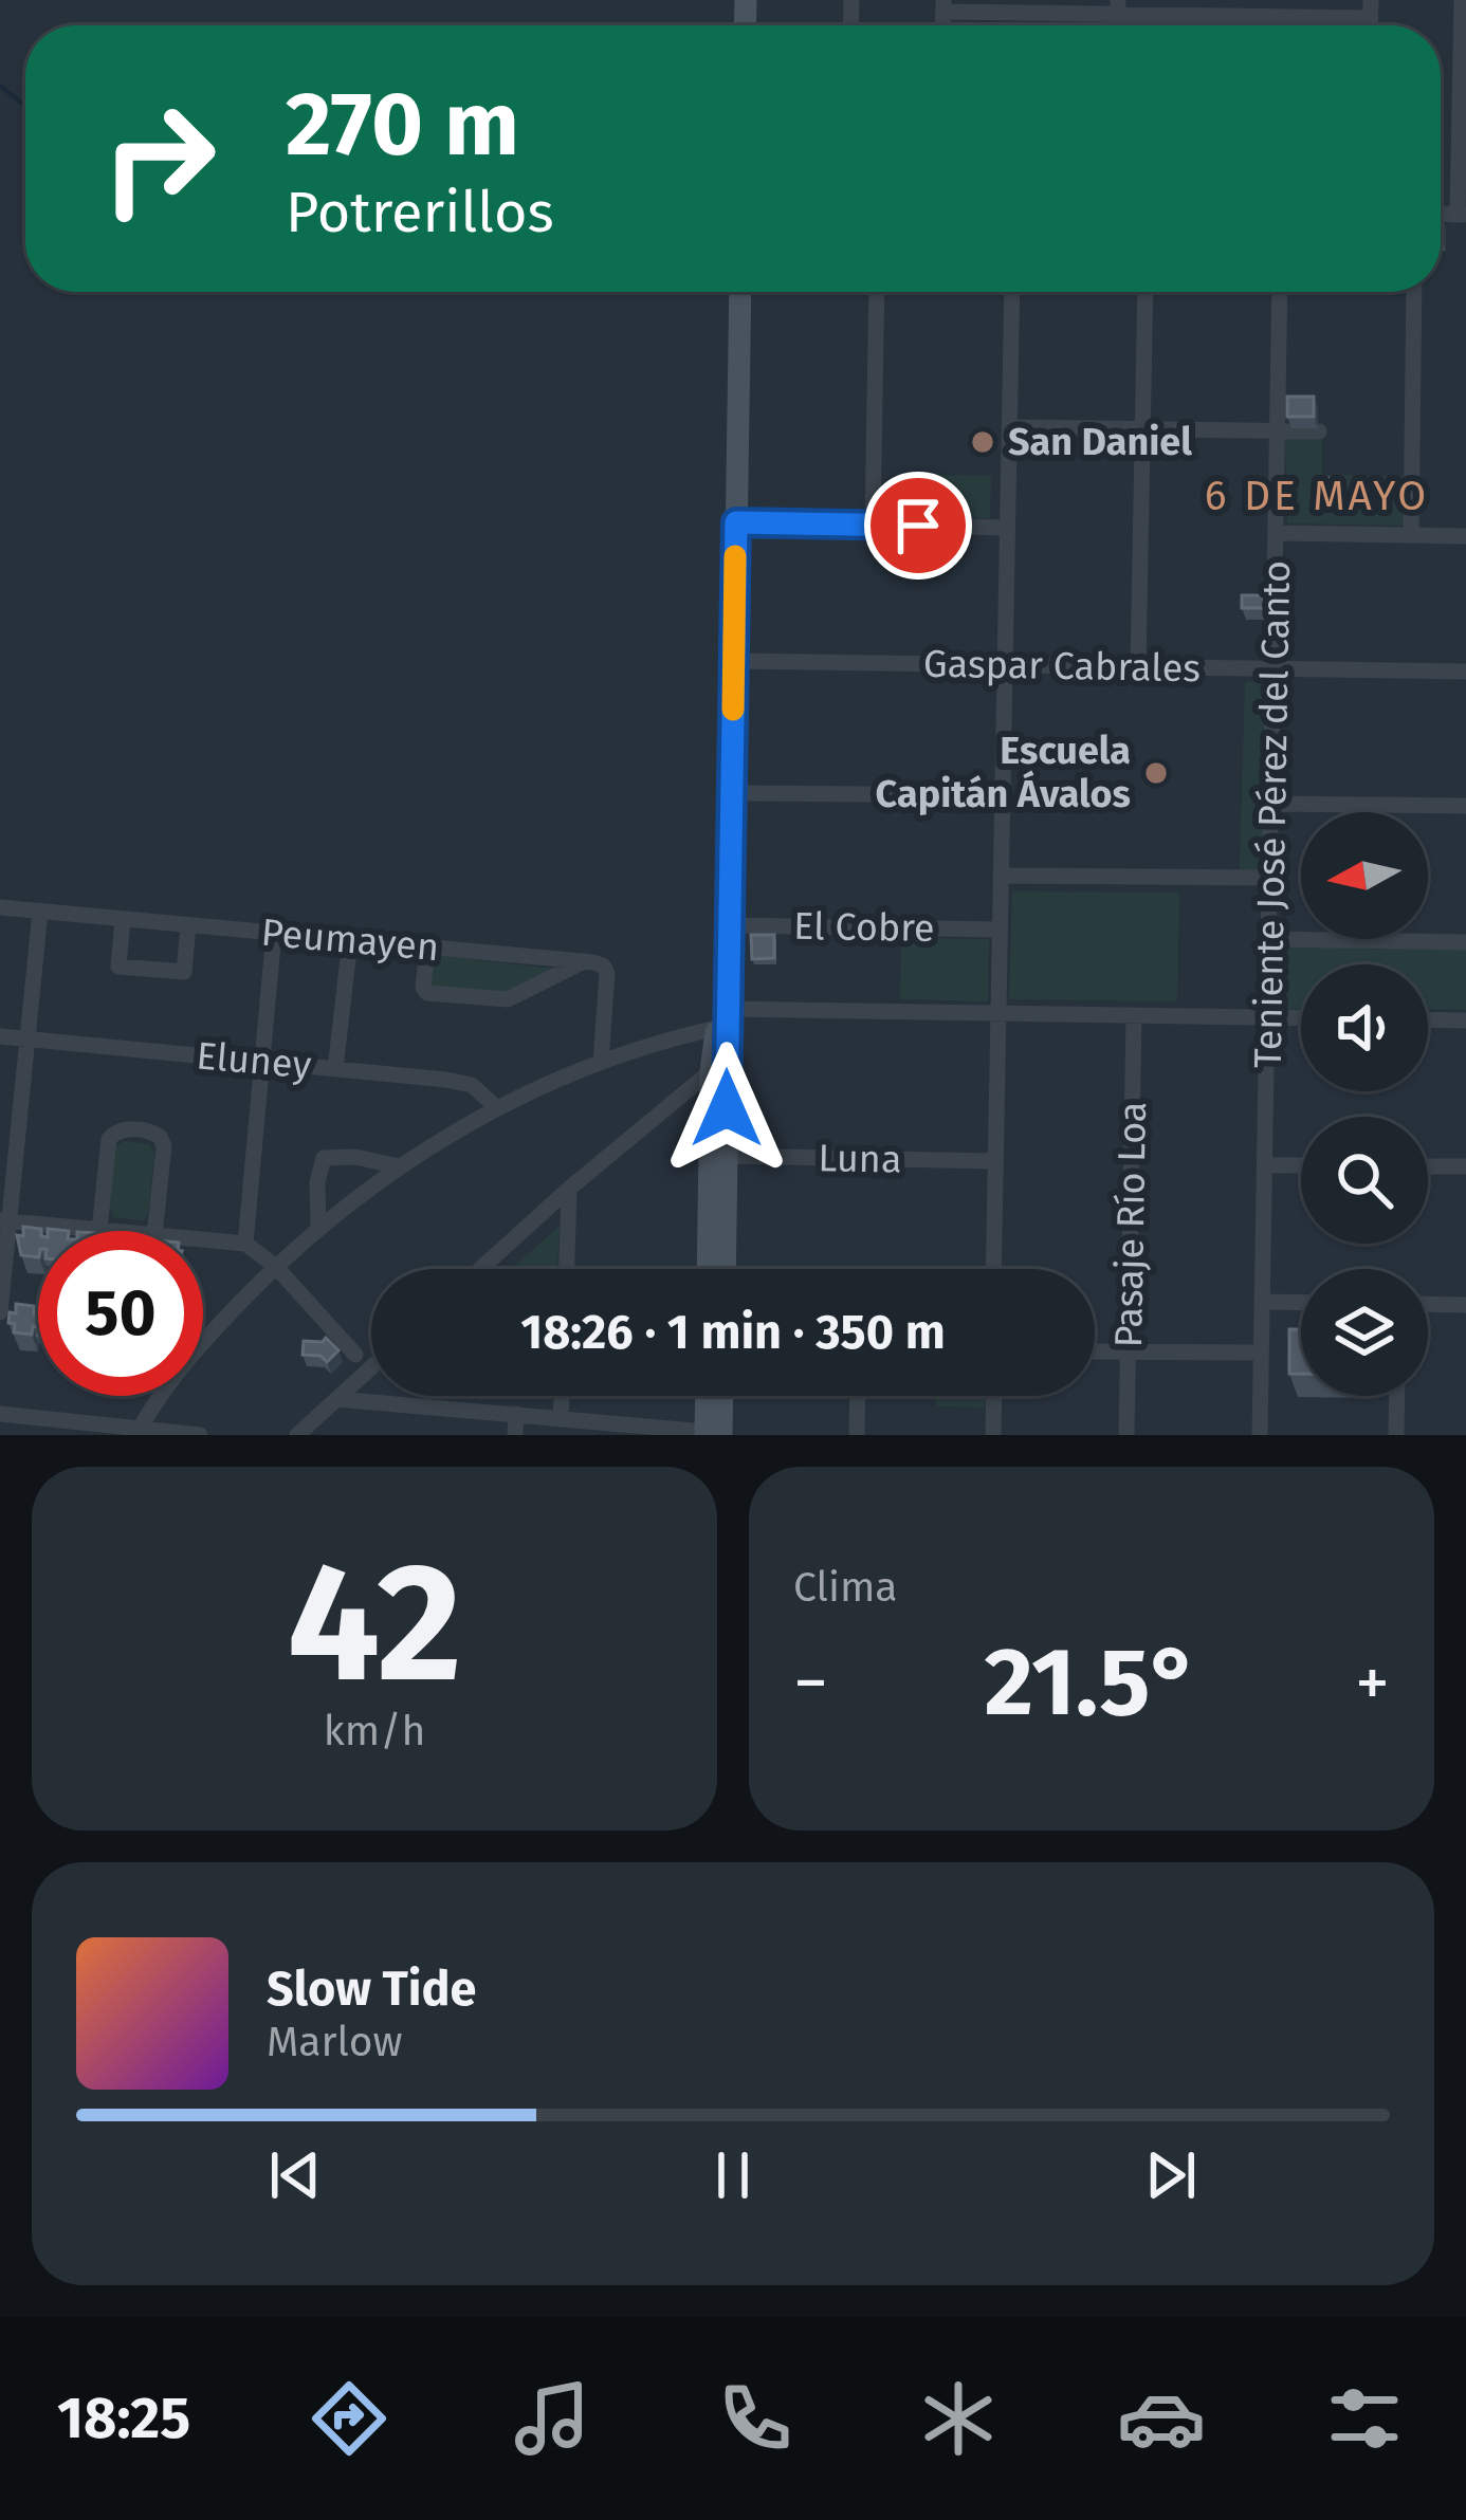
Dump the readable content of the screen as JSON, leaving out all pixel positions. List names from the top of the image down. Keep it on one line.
{"streets":{"street":["Gaspar Cabrales","Teniente José Pérez del Canto","El Cobre","Peumayen","Eluney","Luna","Pasaje Río Loa"]},"crossings":[["Gaspar Cabrales","Teniente José Pérez del Canto"]],"districts":["6 DE MAYO"],"places":["San Daniel","Escuela Capitán Ávalos"],"north":"left","page":{"turn":["270 m","Potrerillos"],"limit":"50","trip":"18:26 · 1 min · 350 m","tile":[["42","km/h"],"Clima"],"heat":["−","21.5°","+"],"song":["Slow Tide","Marlow"],"tabs":"18:25"}}
